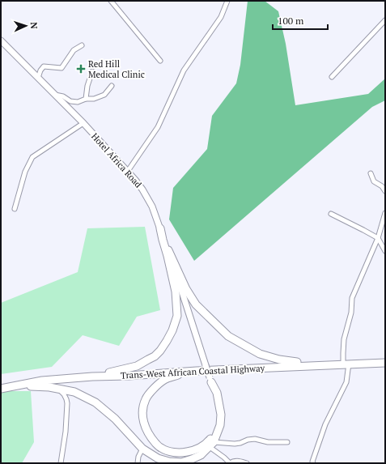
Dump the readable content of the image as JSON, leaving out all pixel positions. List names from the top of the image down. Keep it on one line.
{"streets":{"highway":["Trans-West African Coastal Highway"],"street":["Hotel Africa Road"]},"places":{"health":["Red Hill Medical Clinic"]},"scale_bar":"100 m","north":"right"}
